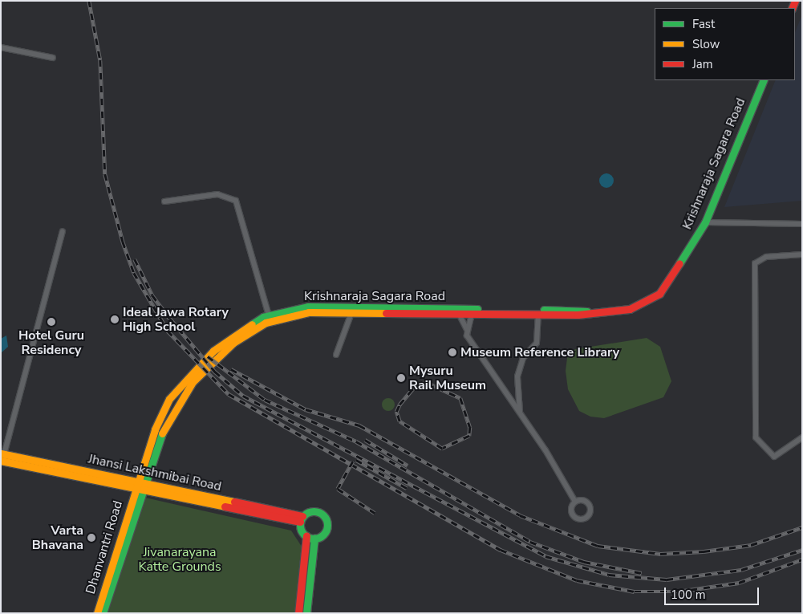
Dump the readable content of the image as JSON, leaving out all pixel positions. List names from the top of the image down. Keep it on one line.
{"streets":{"main road":["Krishnaraja Sagara Road","Jhansi Lakshmibai Road","Dhanvantri Road"]},"crossings":[["Krishnaraja Sagara Road","Jhansi Lakshmibai Road"],["Krishnaraja Sagara Road","Dhanvantri Road"],["Jhansi Lakshmibai Road","Dhanvantri Road"]],"parks":["Jivanarayana Katte Grounds"],"places":["Ideal Jawa Rotary High School","Hotel Guru Residency","Museum Reference Library","Mysuru Rail Museum","Varta Bhavana"],"legend":["Fast","Slow","Jam"],"scale_bar":"100 m"}
